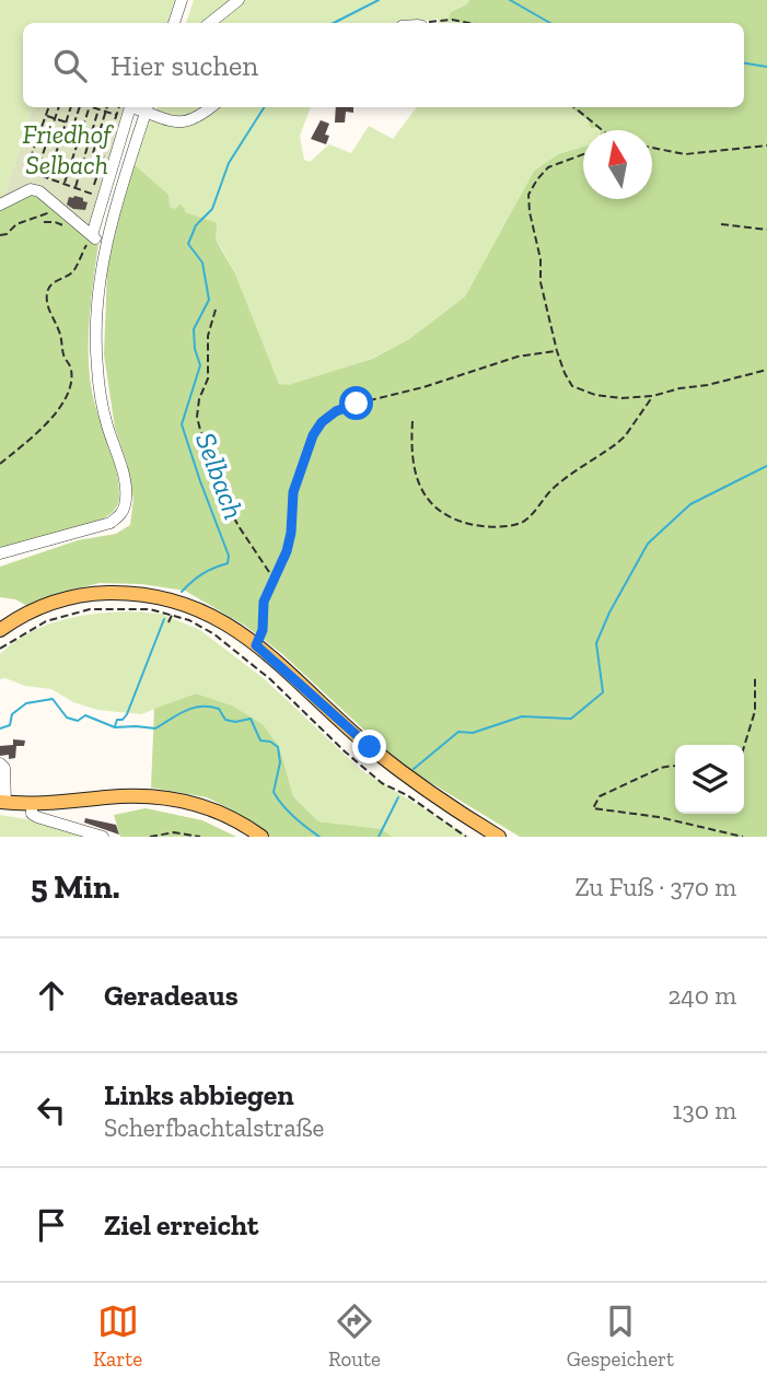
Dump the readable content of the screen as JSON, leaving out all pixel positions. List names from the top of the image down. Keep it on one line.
{"water":["Selbach"],"parks":["Friedhof Selbach"],"north":"top","page":{"search":"Hier suchen","heading":["5 Min.","Zu Fuß · 370 m"],"list":[["Geradeaus","240 m"],["Links abbiegen","Scherfbachtalstraße","130 m"],"Ziel erreicht"],"nav":["Karte","Route","Gespeichert"]}}
